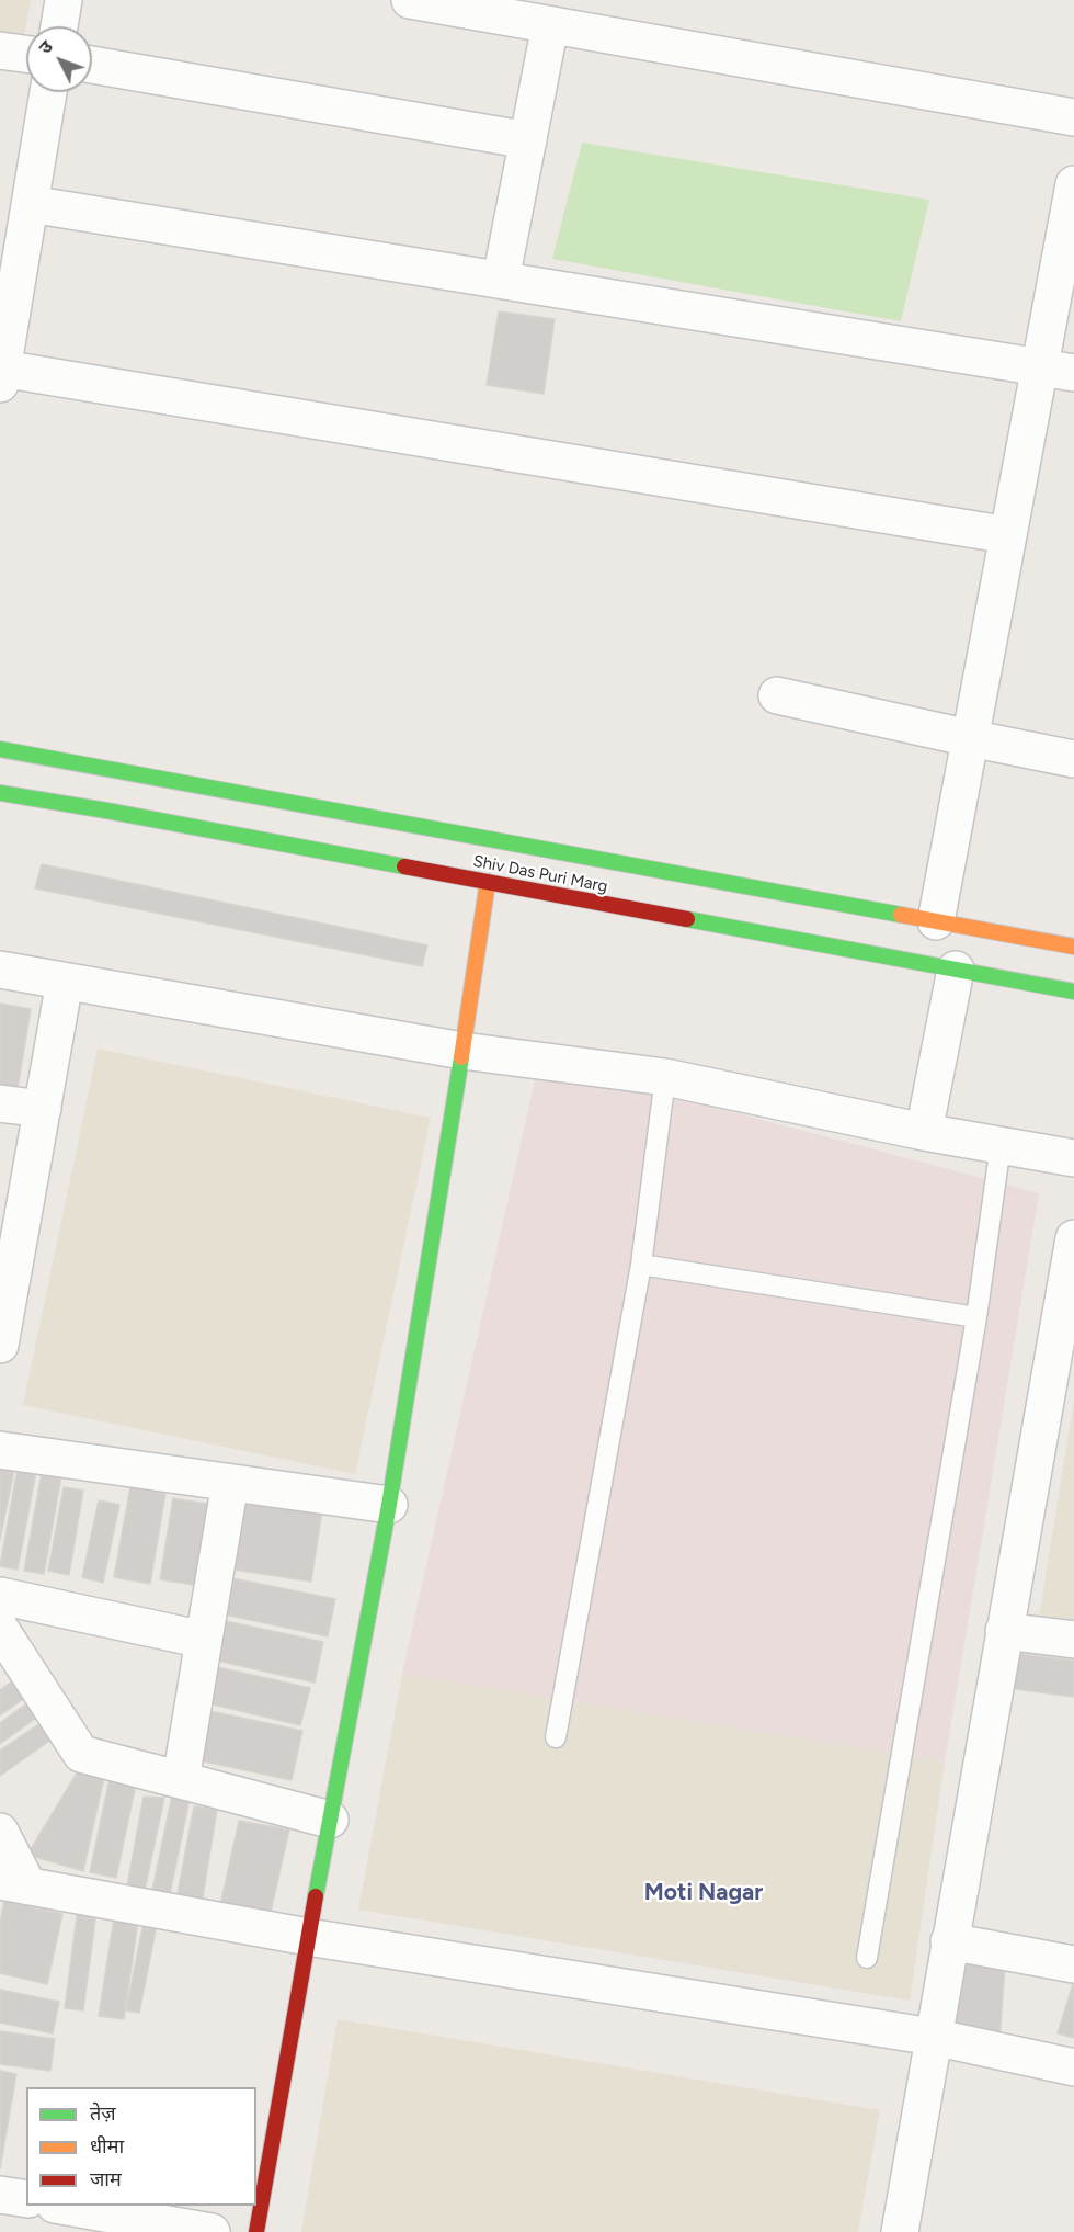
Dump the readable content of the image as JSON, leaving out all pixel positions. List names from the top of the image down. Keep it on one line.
{"streets":{"main road":["Shiv Das Puri Marg"]},"districts":["Moti Nagar"],"legend":["तेज़","धीमा","जाम"],"north":"top left"}
